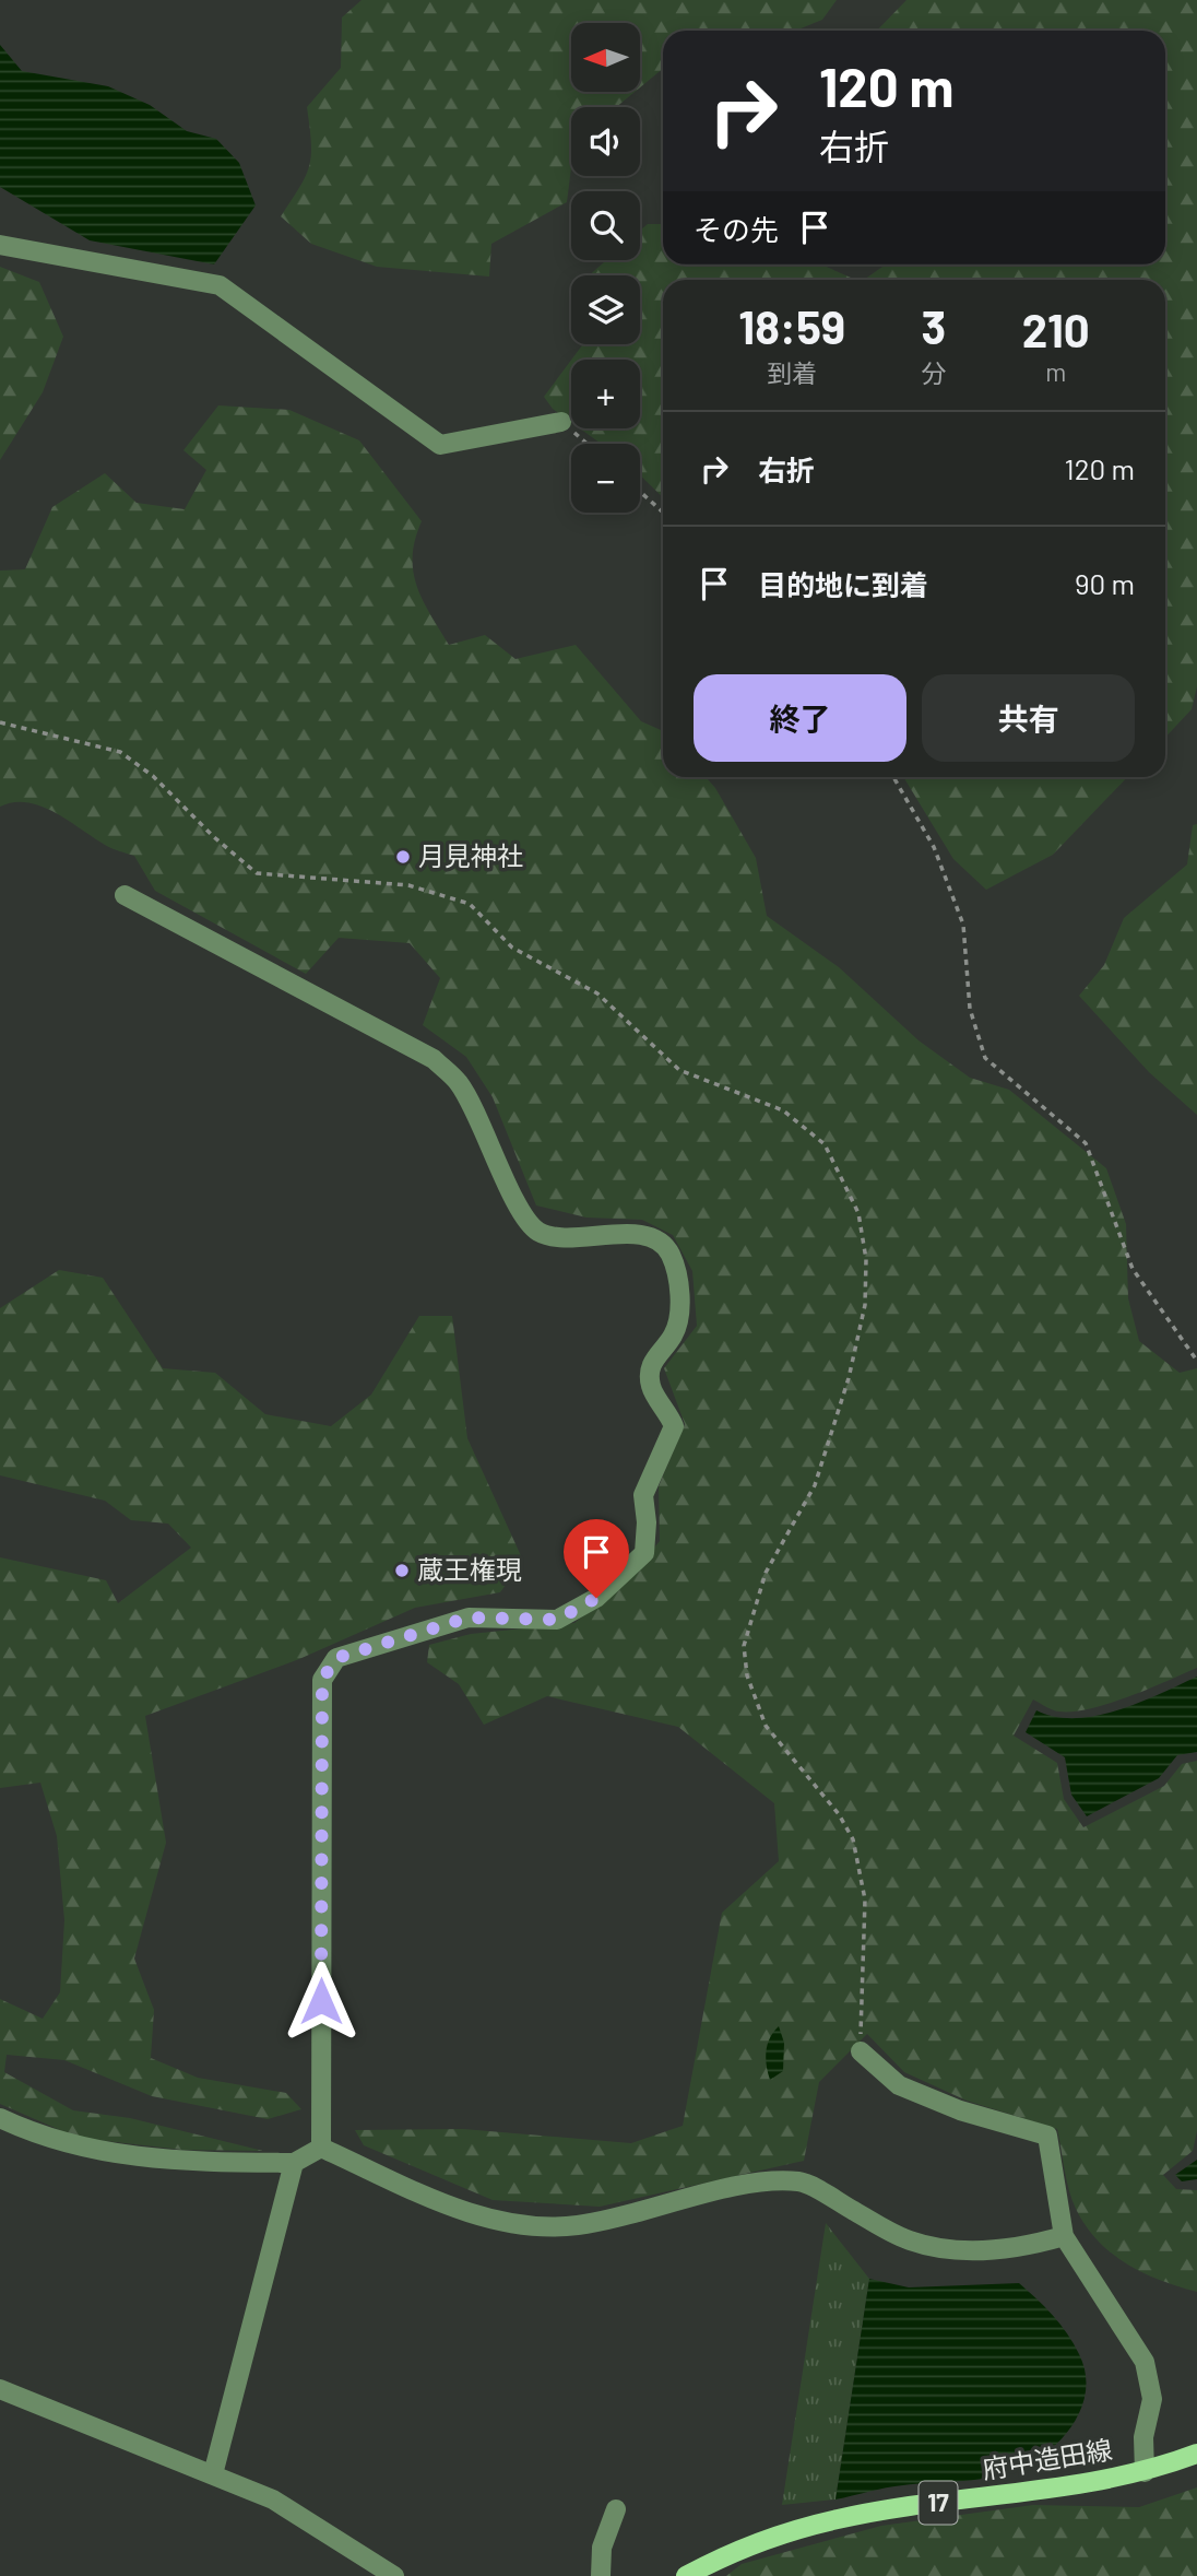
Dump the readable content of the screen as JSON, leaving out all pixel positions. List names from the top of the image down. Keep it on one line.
{"streets":{"main road":["府中造田線","17"]},"places":["月見神社","蔵王権現"],"north":"left","page":{"map_buttons":["+","−"],"turn":["120 m","右折"],"then":"その先","eta":["18:59","到着","3","分","210","m"],"list":[{"name":"右折","value":"120 m"},{"name":"目的地に到着","value":"90 m"}],"buttons":["終了","共有"]}}
